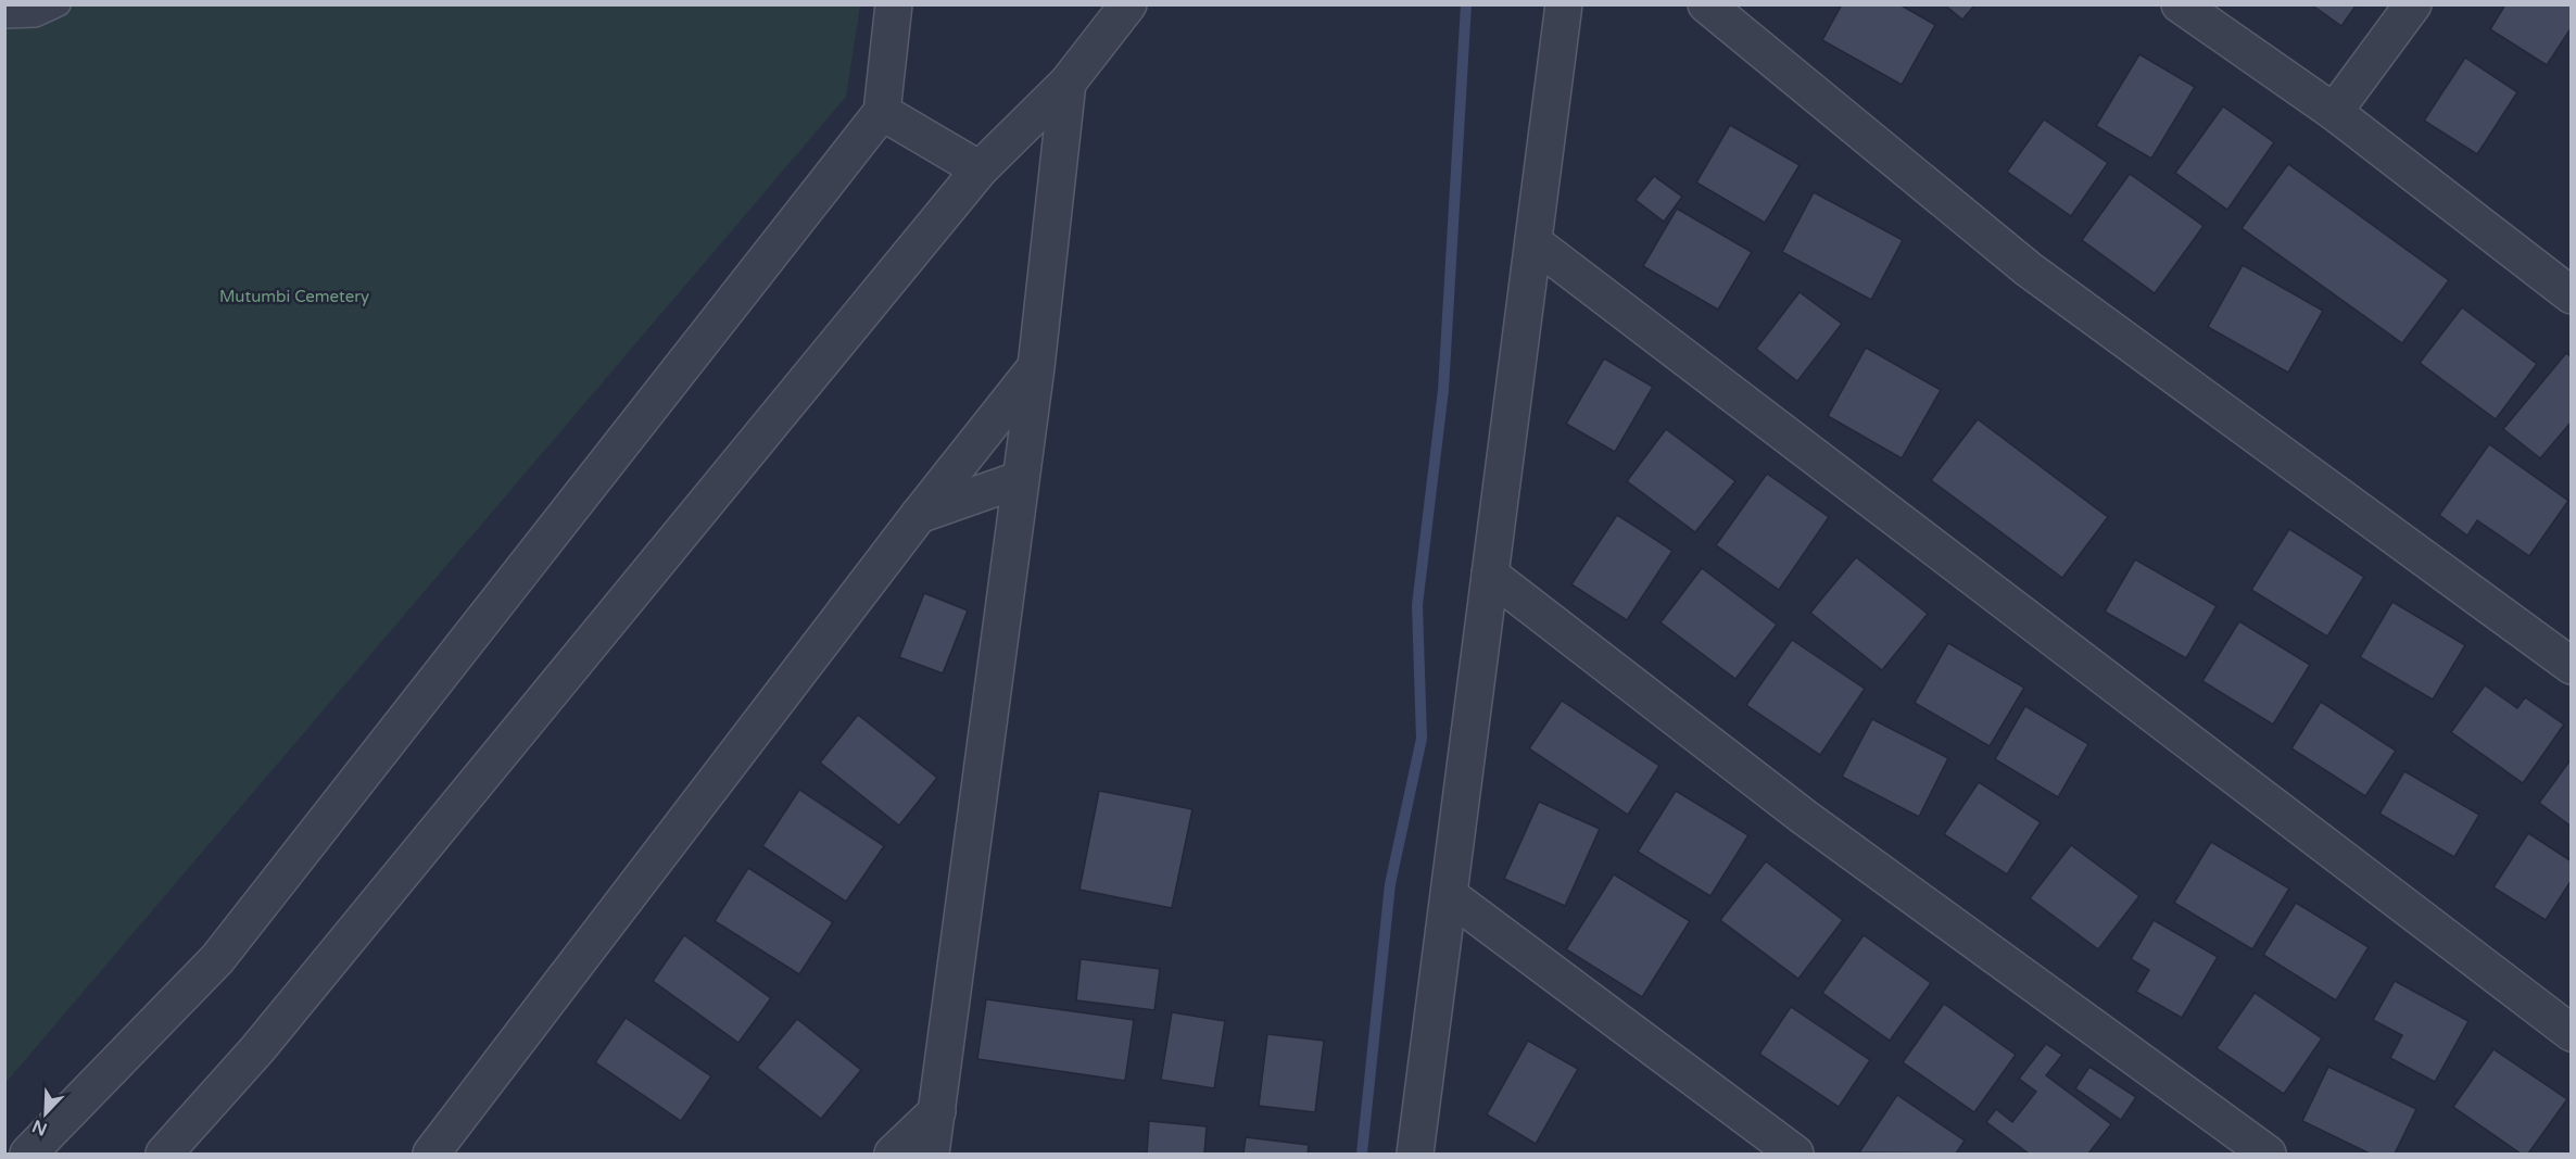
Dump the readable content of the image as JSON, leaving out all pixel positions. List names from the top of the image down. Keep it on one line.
{"parks":["Mutumbi Cemetery"],"north":"bottom left"}
